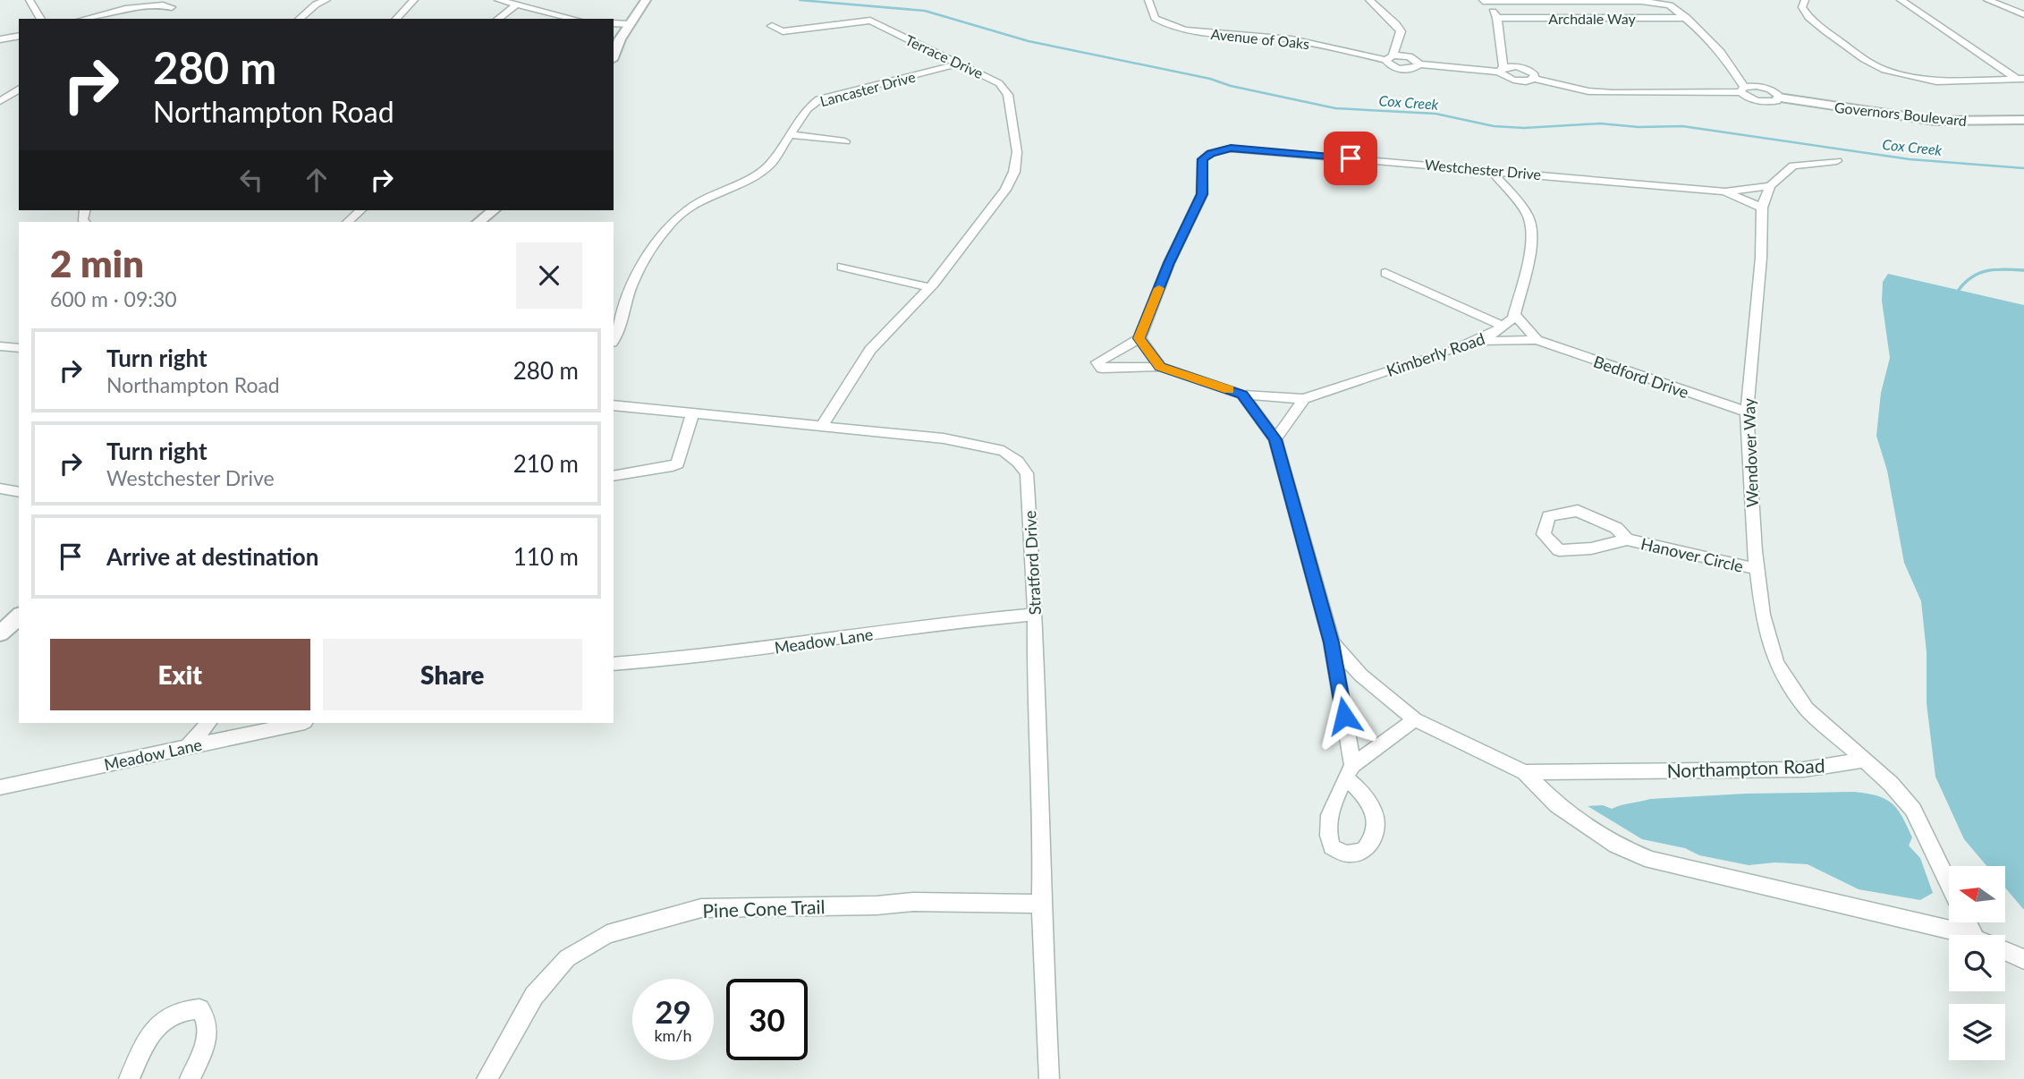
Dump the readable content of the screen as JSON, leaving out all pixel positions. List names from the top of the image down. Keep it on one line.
{"streets":{"street":["Archdale Way","Avenue of Oaks","Terrace Drive","Lancaster Drive","Governors Boulevard","Westchester Drive","Kimberly Road","Bedford Drive","Wendover Way","Hanover Circle","Stratford Drive","Meadow Lane","Northampton Road","Pine Cone Trail"]},"crossings":[["Terrace Drive","Lancaster Drive"],["Terrace Drive","Stratford Drive"],["Westchester Drive","Wendover Way"],["Kimberly Road","Bedford Drive"],["Kimberly Road","Northampton Road"],["Bedford Drive","Wendover Way"],["Wendover Way","Hanover Circle"],["Wendover Way","Northampton Road"],["Stratford Drive","Meadow Lane"],["Stratford Drive","Pine Cone Trail"]],"water":["Cox Creek"],"north":"left","page":{"turn":["280 m","Northampton Road"],"heading":["2 min","600 m · 09:30"],"list":[{"name":"Turn right","note":"Northampton Road","value":"280 m"},{"name":"Turn right","note":"Westchester Drive","value":"210 m"},{"name":"Arrive at destination","value":"110 m"}],"buttons":["Exit","Share"],"speed":"29 km/h","limit":"30"}}
